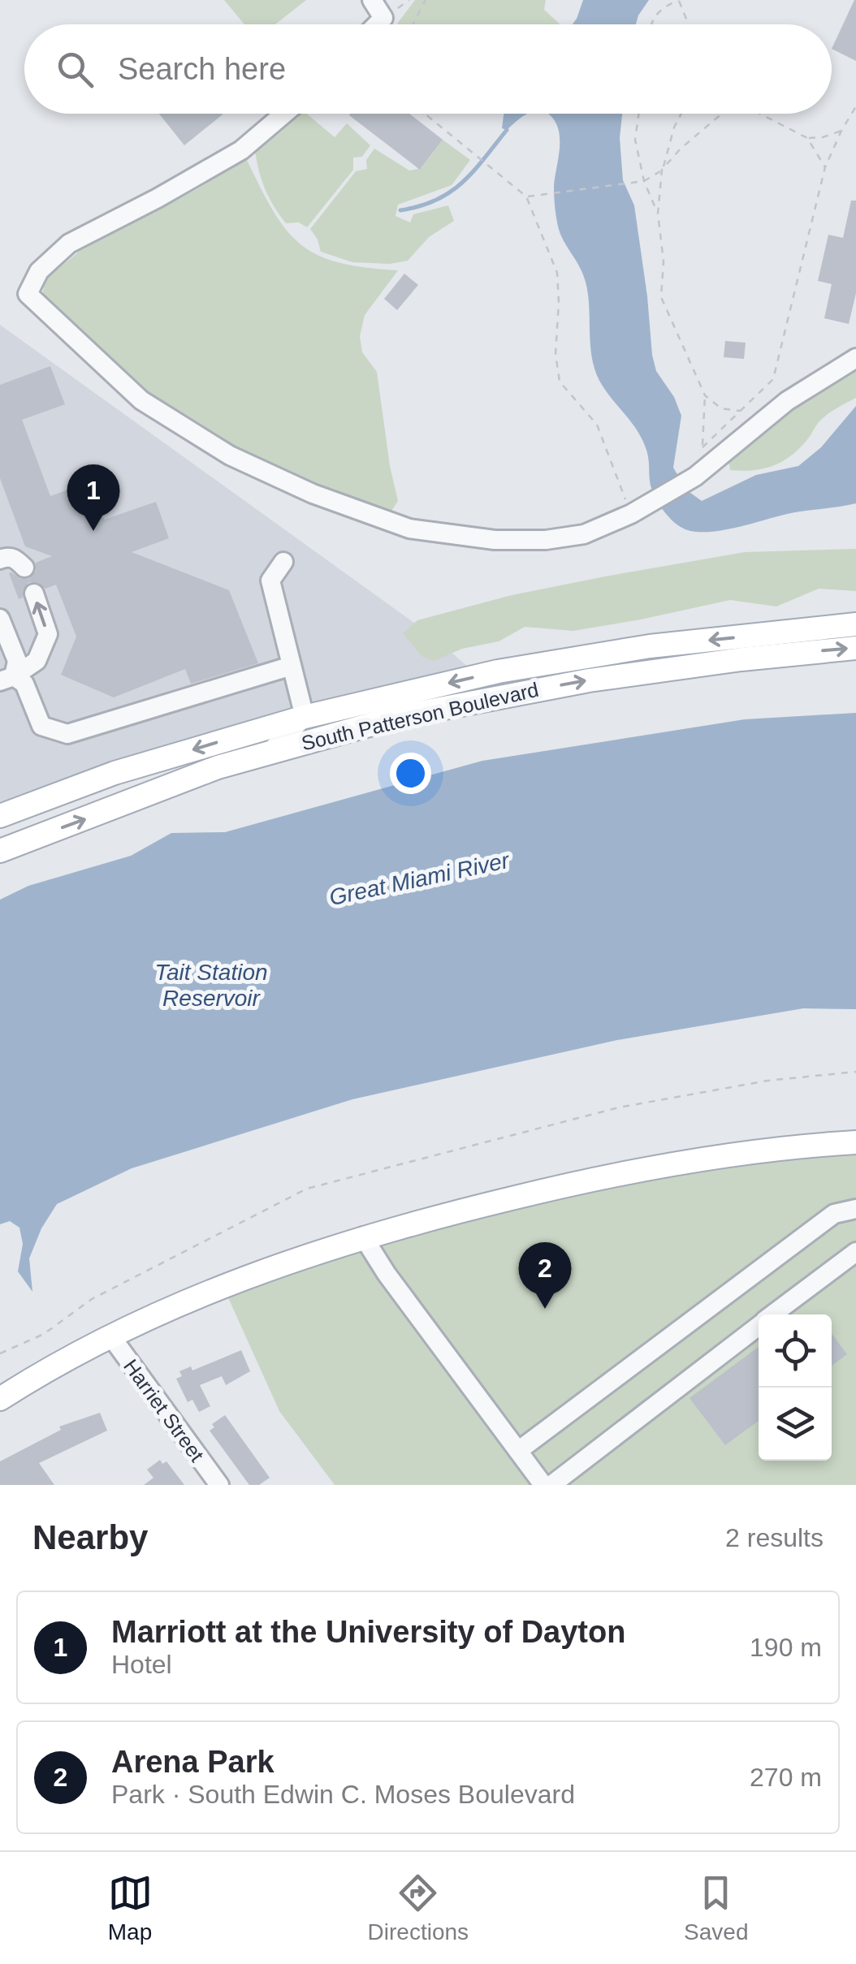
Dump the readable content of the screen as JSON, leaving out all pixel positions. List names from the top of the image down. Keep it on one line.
{"streets":{"main road":["South Patterson Boulevard"],"street":["Harriet Street"]},"water":["Great Miami River","Tait Station Reservoir"],"page":{"search":"Search here","pins":["1","2"],"heading":["Nearby","2 results"],"list":[{"mark":"1","name":"Marriott at the University of Dayton","note":"Hotel","value":"190 m"},{"mark":"2","name":"Arena Park","note":"Park · South Edwin C. Moses Boulevard","value":"270 m"}],"nav":["Map","Directions","Saved"]}}
